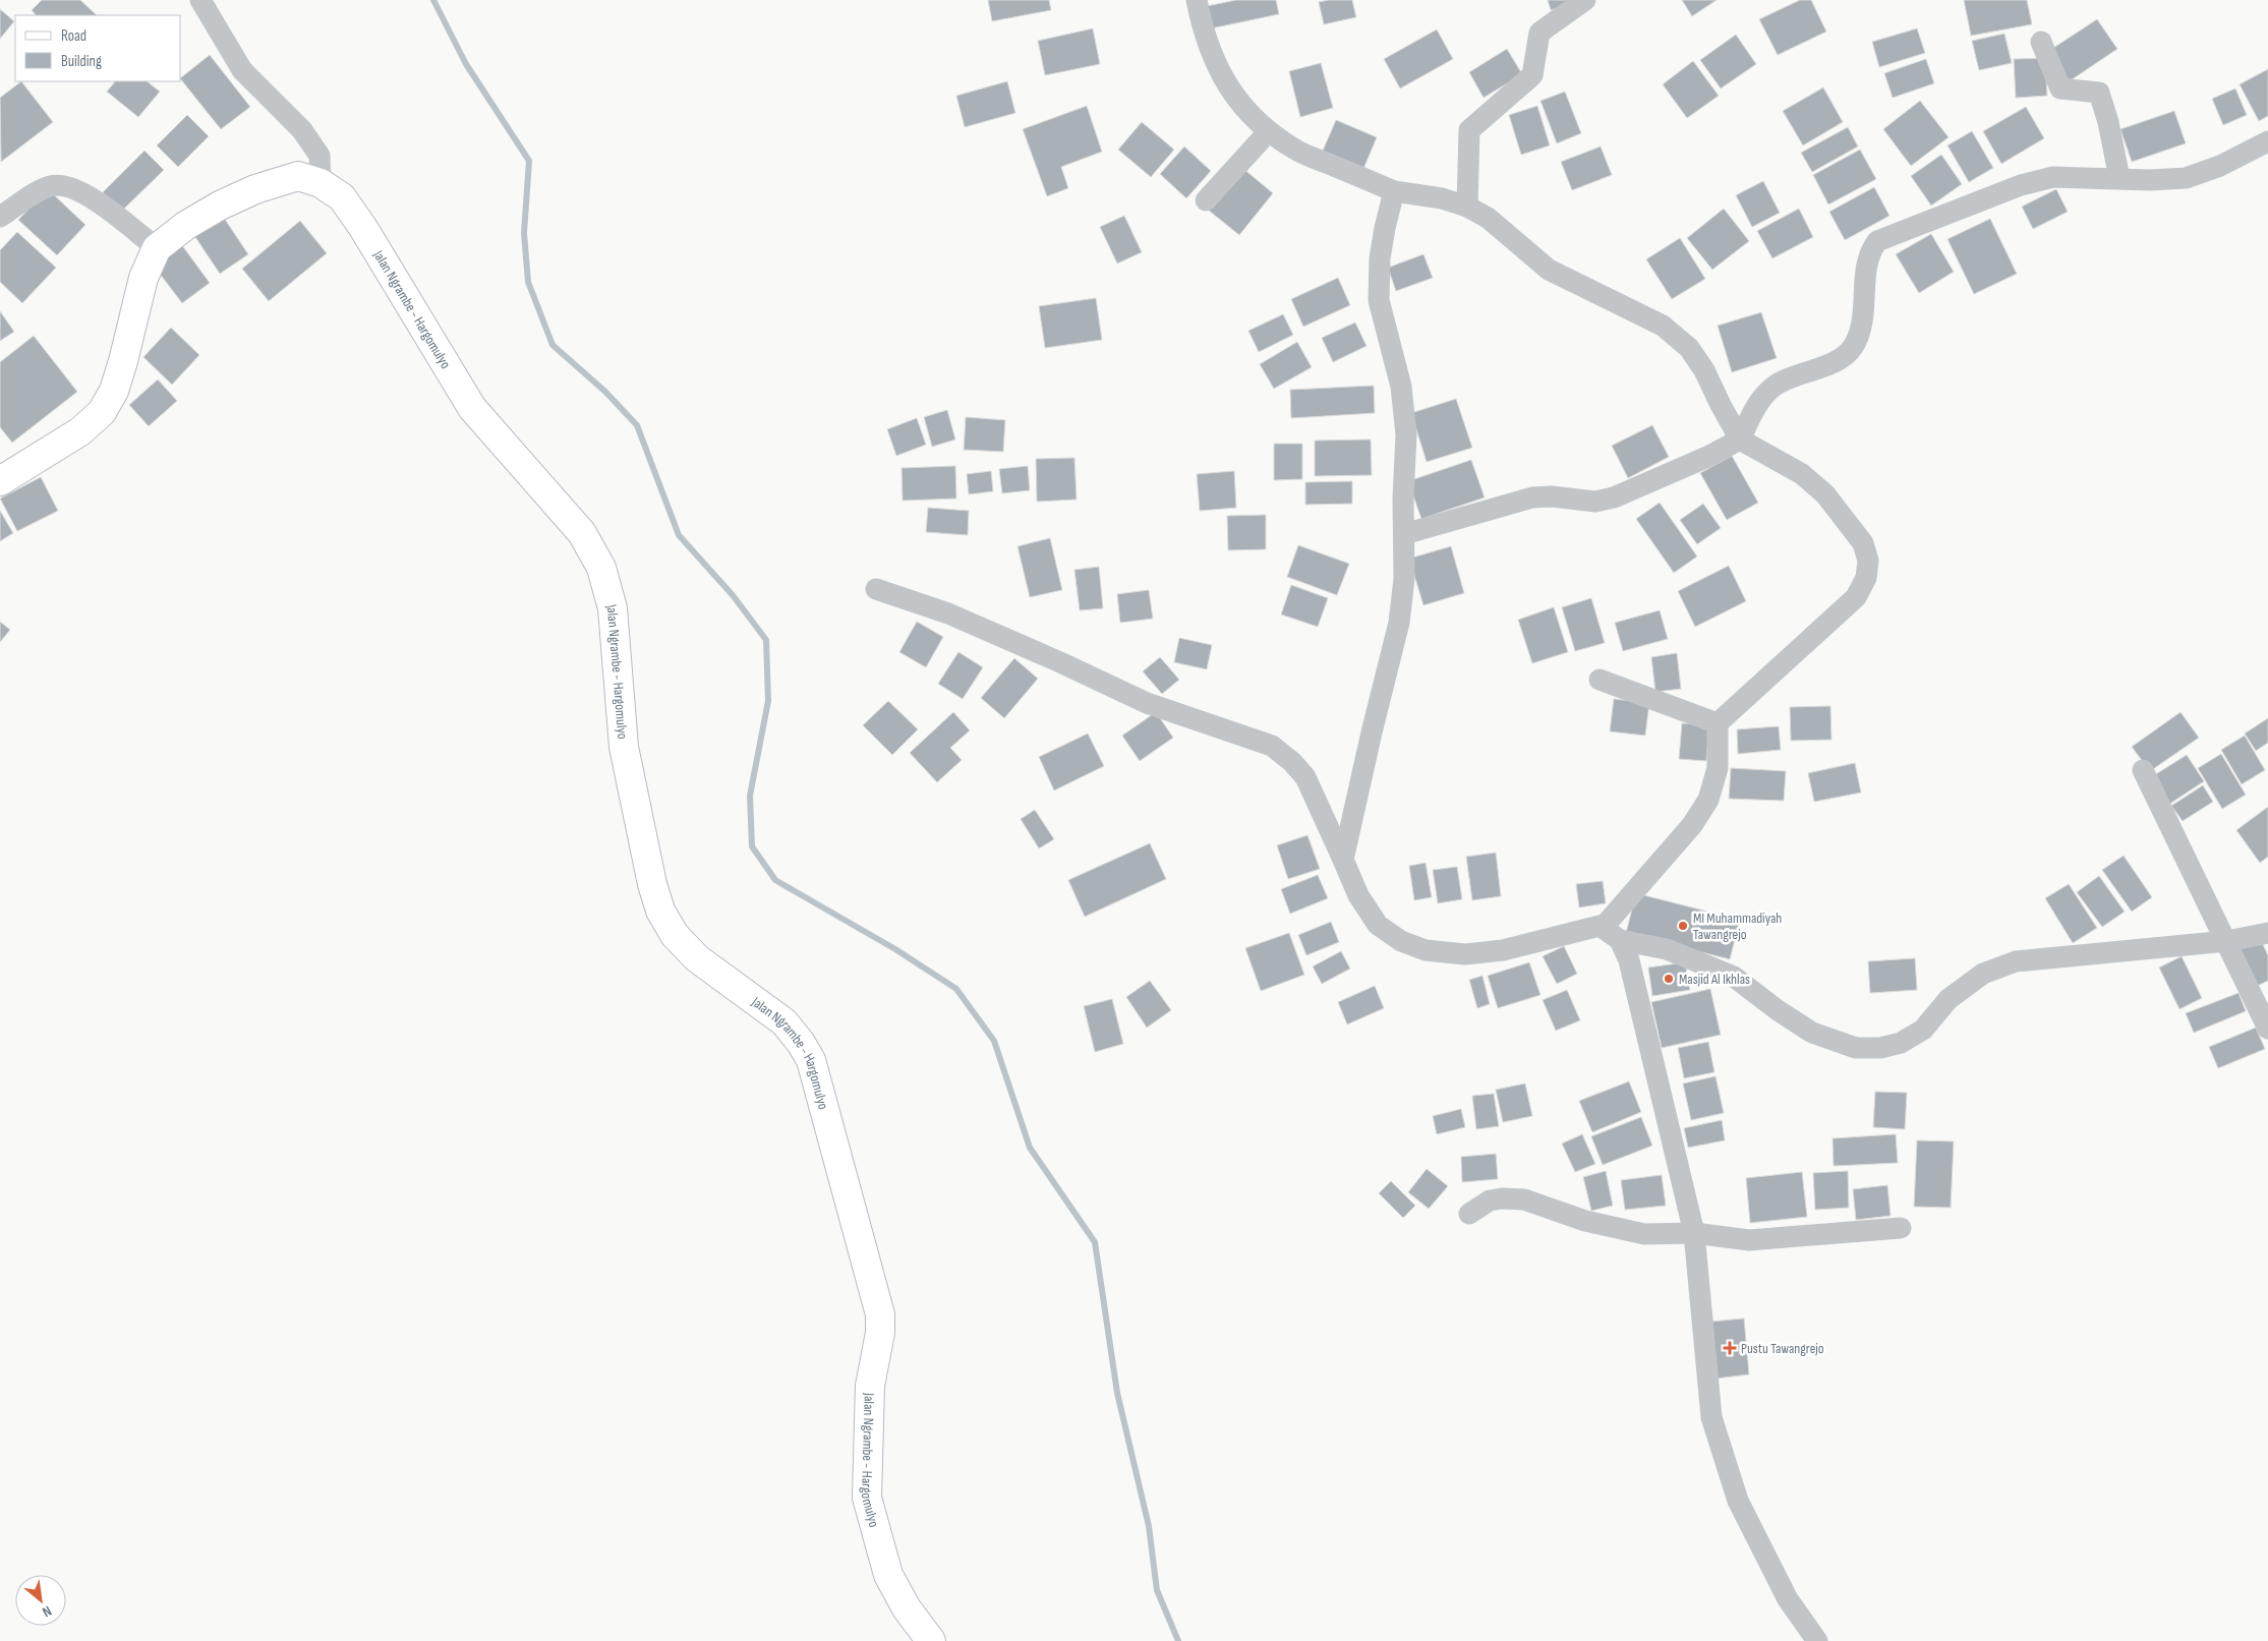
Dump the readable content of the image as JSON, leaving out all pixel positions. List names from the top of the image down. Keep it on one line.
{"streets":{"main road":["Jalan Ngrambe - Hargomulyo"]},"places":{"other":["MI Muhammadiyah Tawangrejo","Masjid Al Ikhlas"],"health":["Pustu Tawangrejo"]},"legend":["Road","Building"],"north":"bottom right"}
